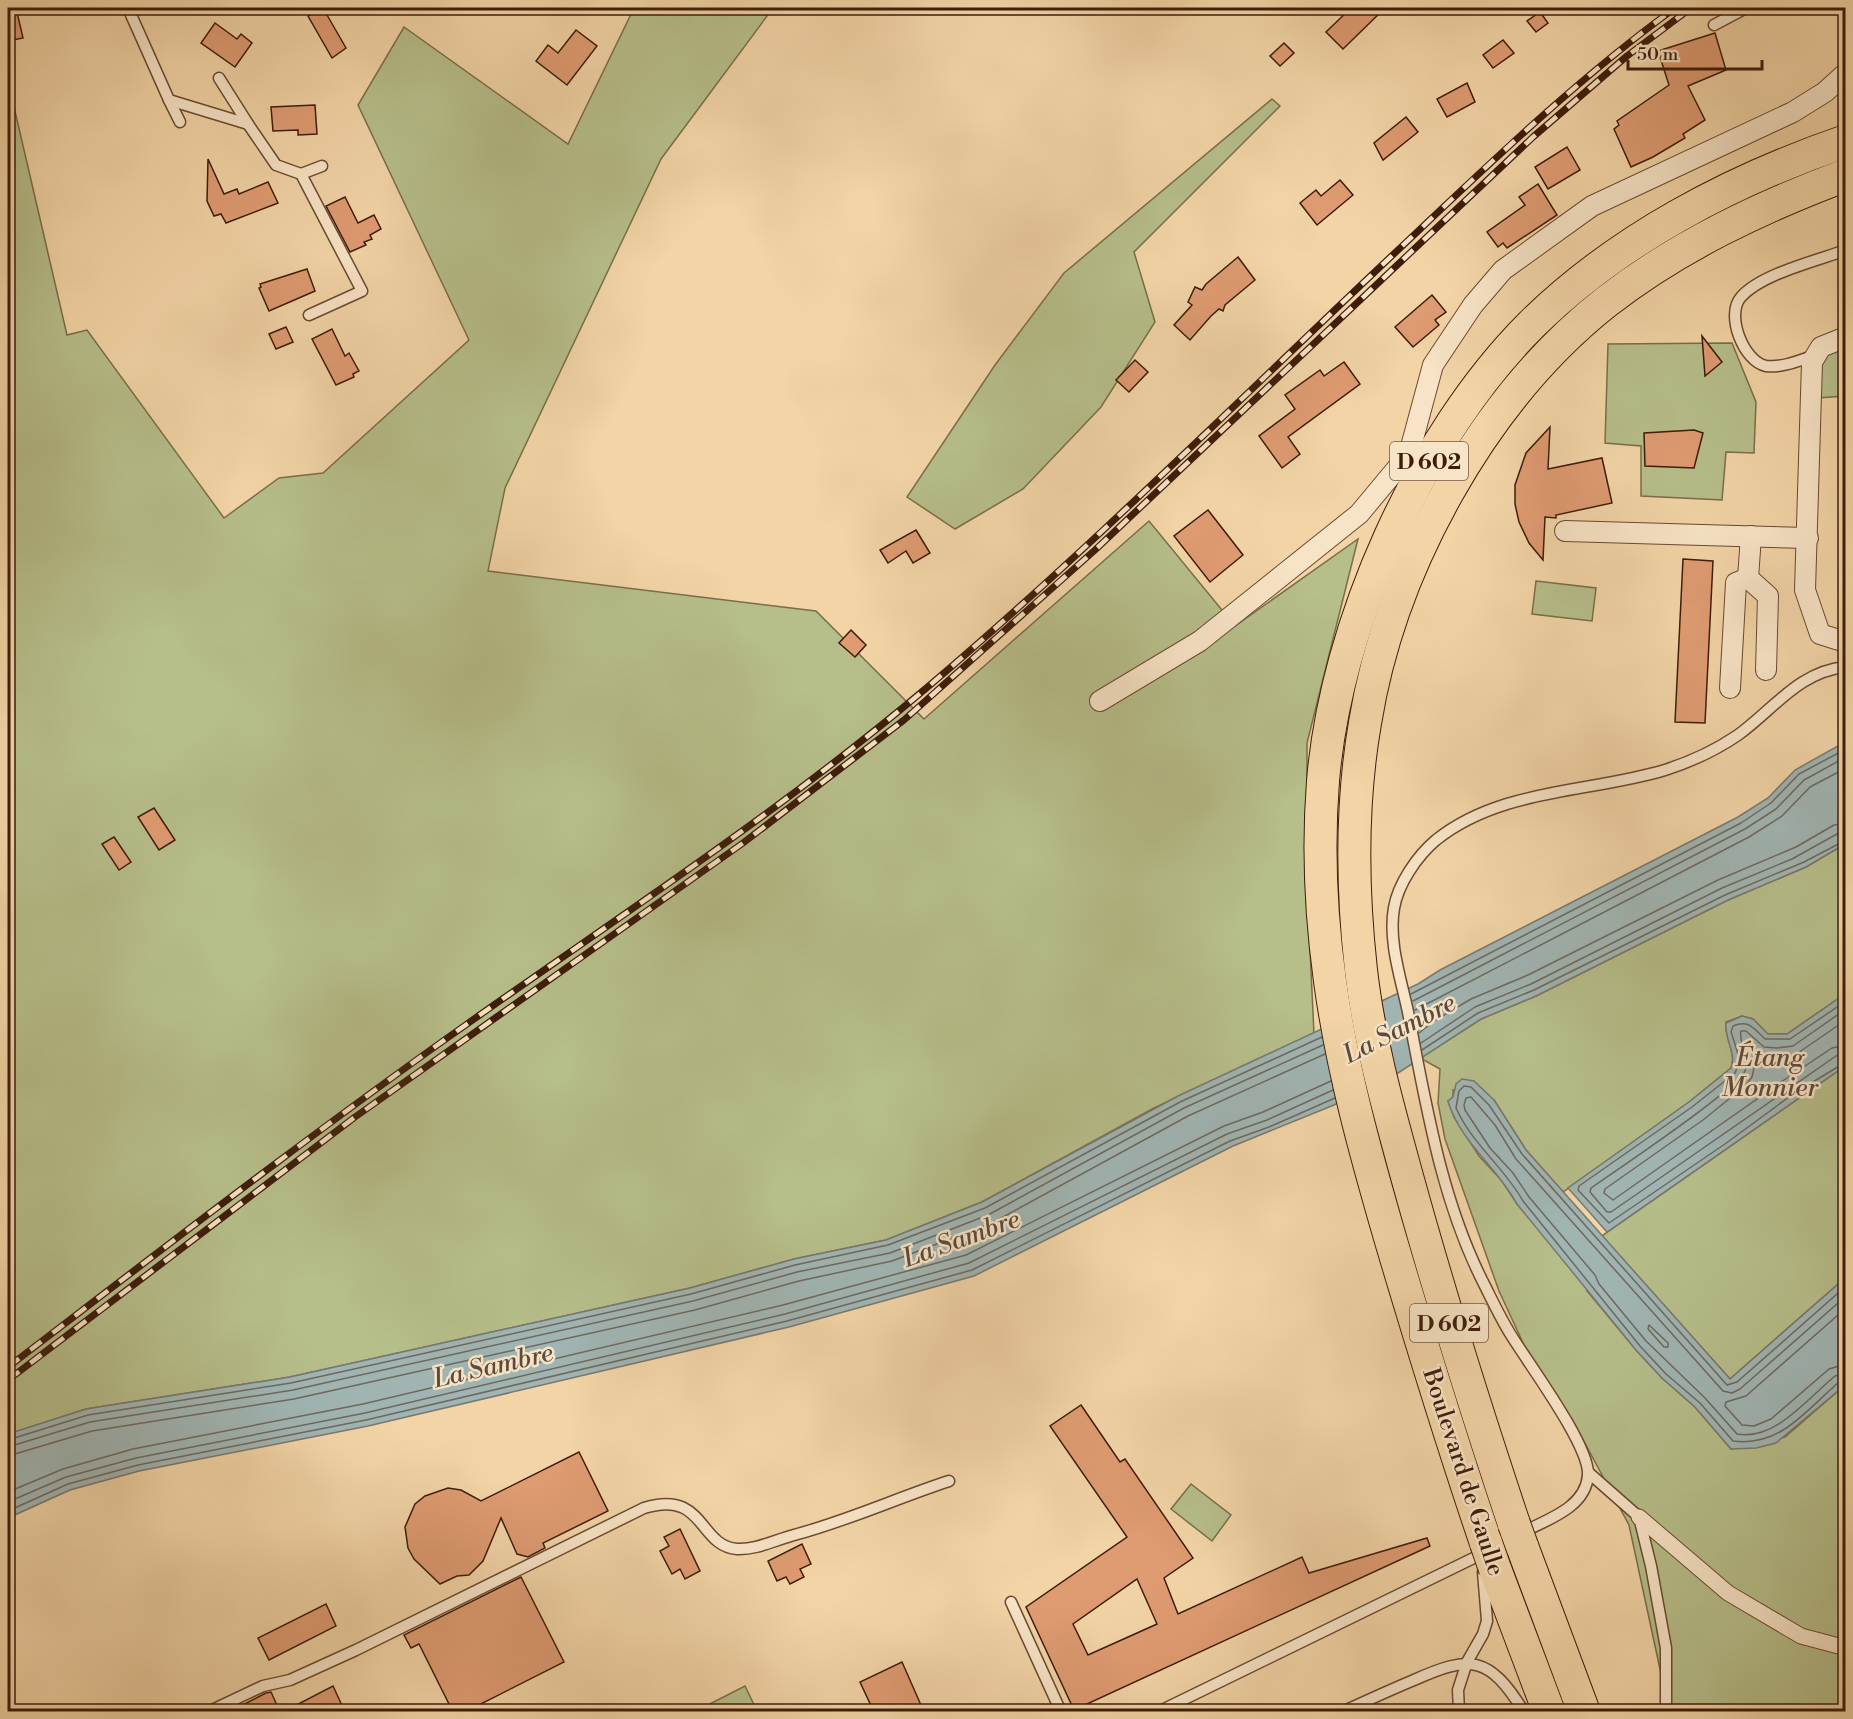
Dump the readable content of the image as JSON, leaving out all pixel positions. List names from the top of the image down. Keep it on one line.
{"streets":{"main road":["D 602","Boulevard de Gaulle"]},"water":["La Sambre","Étang Monnier"],"scale_bar":"50 m"}
